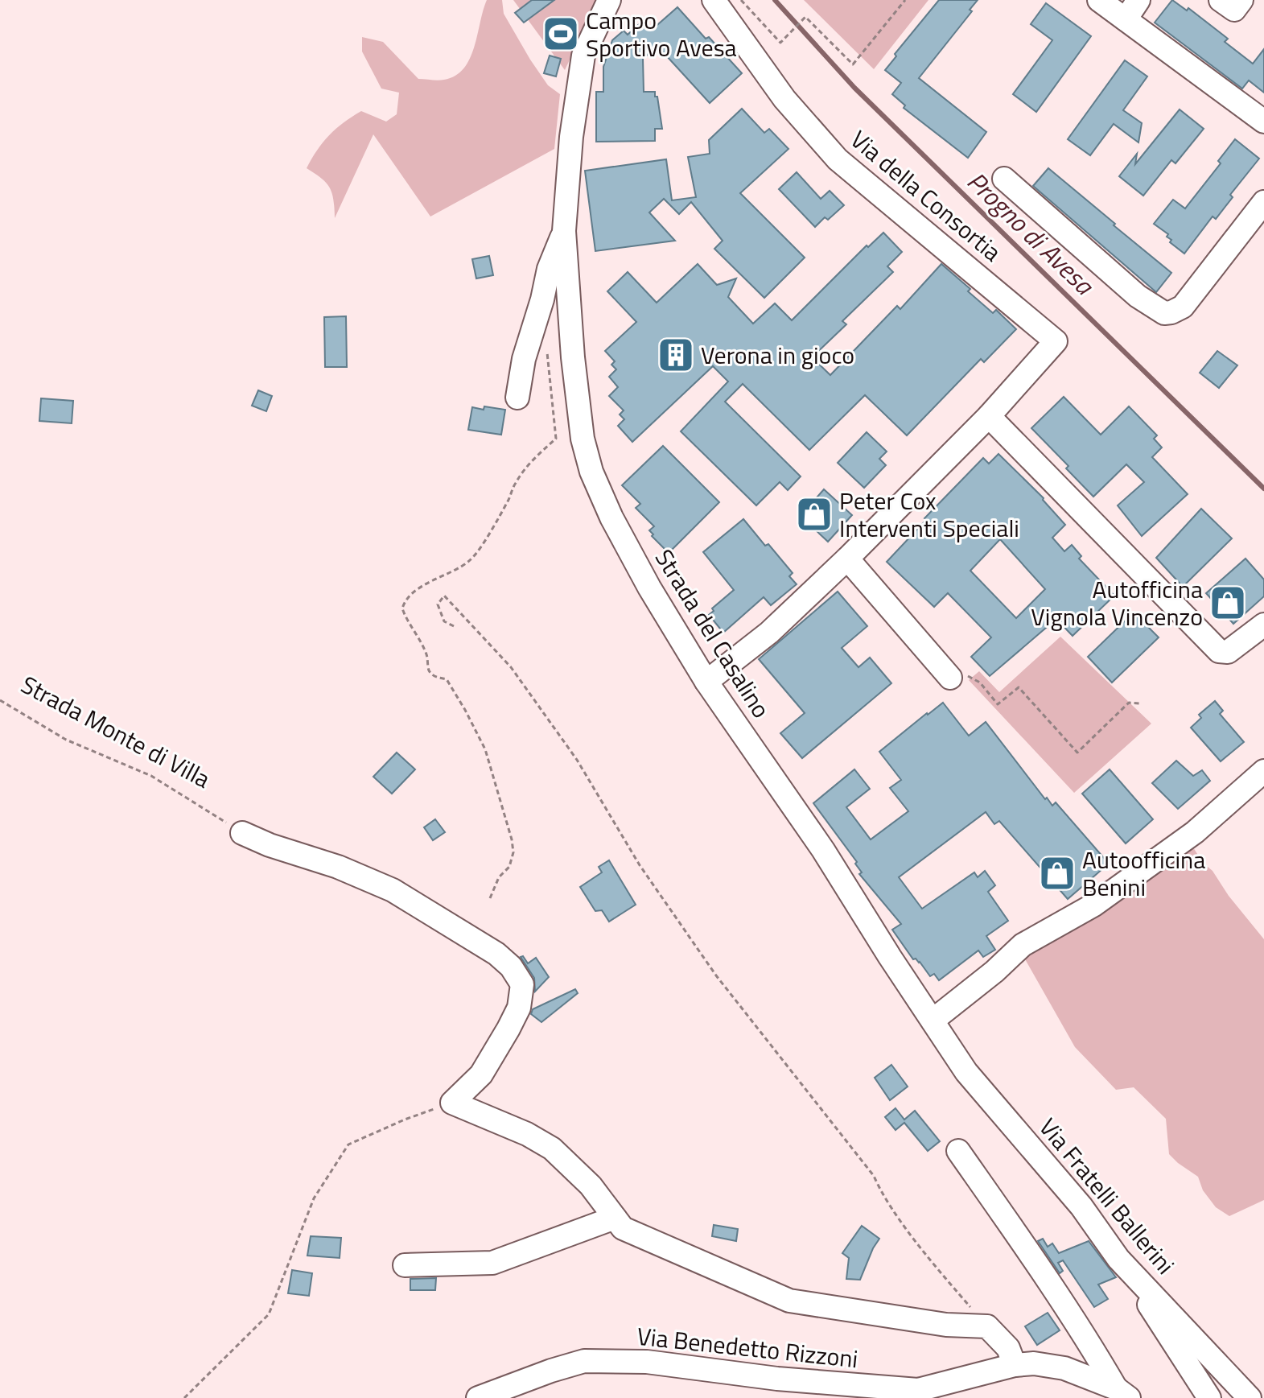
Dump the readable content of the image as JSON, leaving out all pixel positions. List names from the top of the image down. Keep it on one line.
{"streets":{"street":["Via della Consortia","Strada del Casalino","Via Fratelli Ballerini","Via Benedetto Rizzoni"],"path":["Strada Monte di Villa"]},"crossings":[["Via della Consortia","Strada del Casalino"],["Strada del Casalino","Via Fratelli Ballerini"]],"water":["Progno di Avesa"],"places":{"sports":["Campo Sportivo Avesa"],"building":["Verona in gioco"],"shop":["Peter Cox Interventi Speciali","Autofficina Vignola Vincenzo","Autoofficina Benini"]}}
